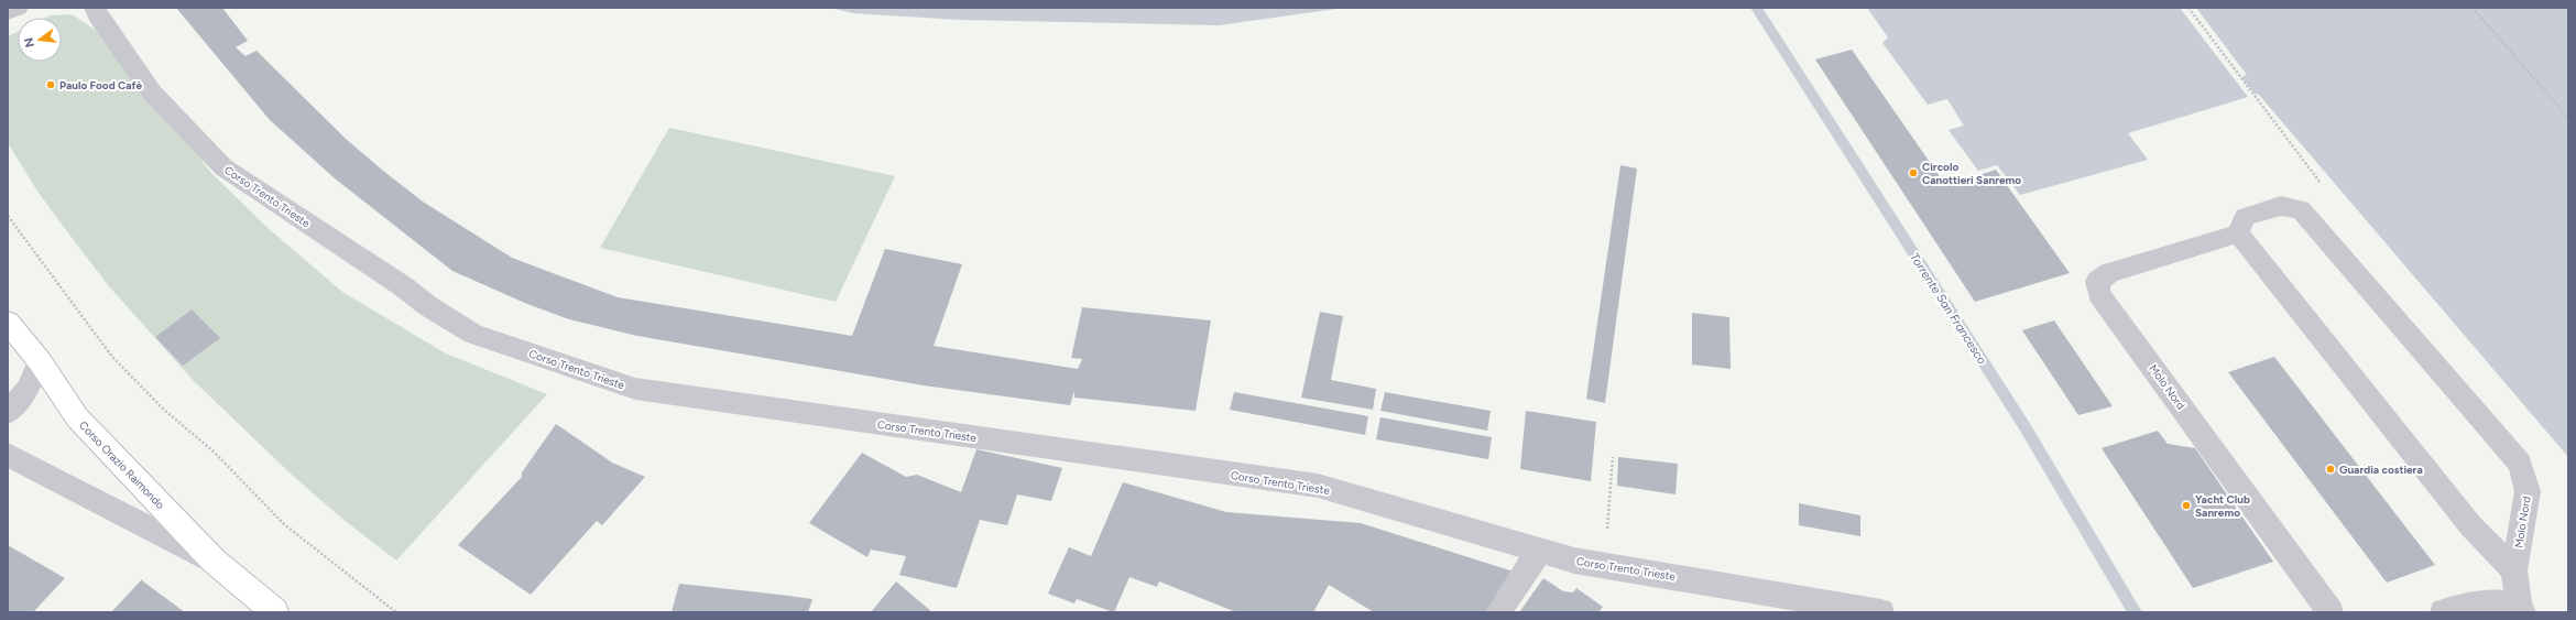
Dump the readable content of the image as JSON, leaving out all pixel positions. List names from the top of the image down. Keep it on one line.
{"streets":{"main road":["Corso Orazio Raimondo"],"street":["Corso Trento Trieste","Molo Nord"]},"water":["Torrente San Francesco"],"places":["Paulo Food Cafè","Circolo Canottieri Sanremo","Guardia costiera","Yacht Club Sanremo"],"north":"left"}
